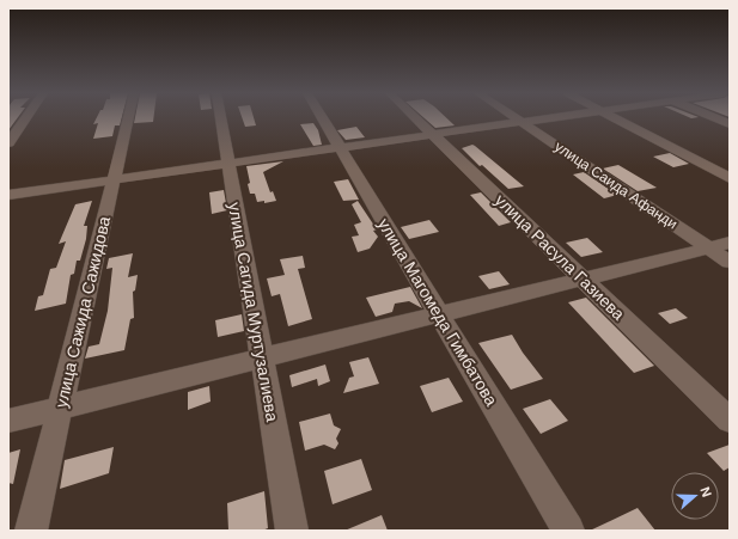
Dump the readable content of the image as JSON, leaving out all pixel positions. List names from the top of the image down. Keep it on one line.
{"streets":{"street":["улица Саида Афанди","улица Расула Газиева","улица Сажида Сажидова","улица Сагида Муртузалиева","улица Магомеда Гимбатова"]},"north":"right"}
